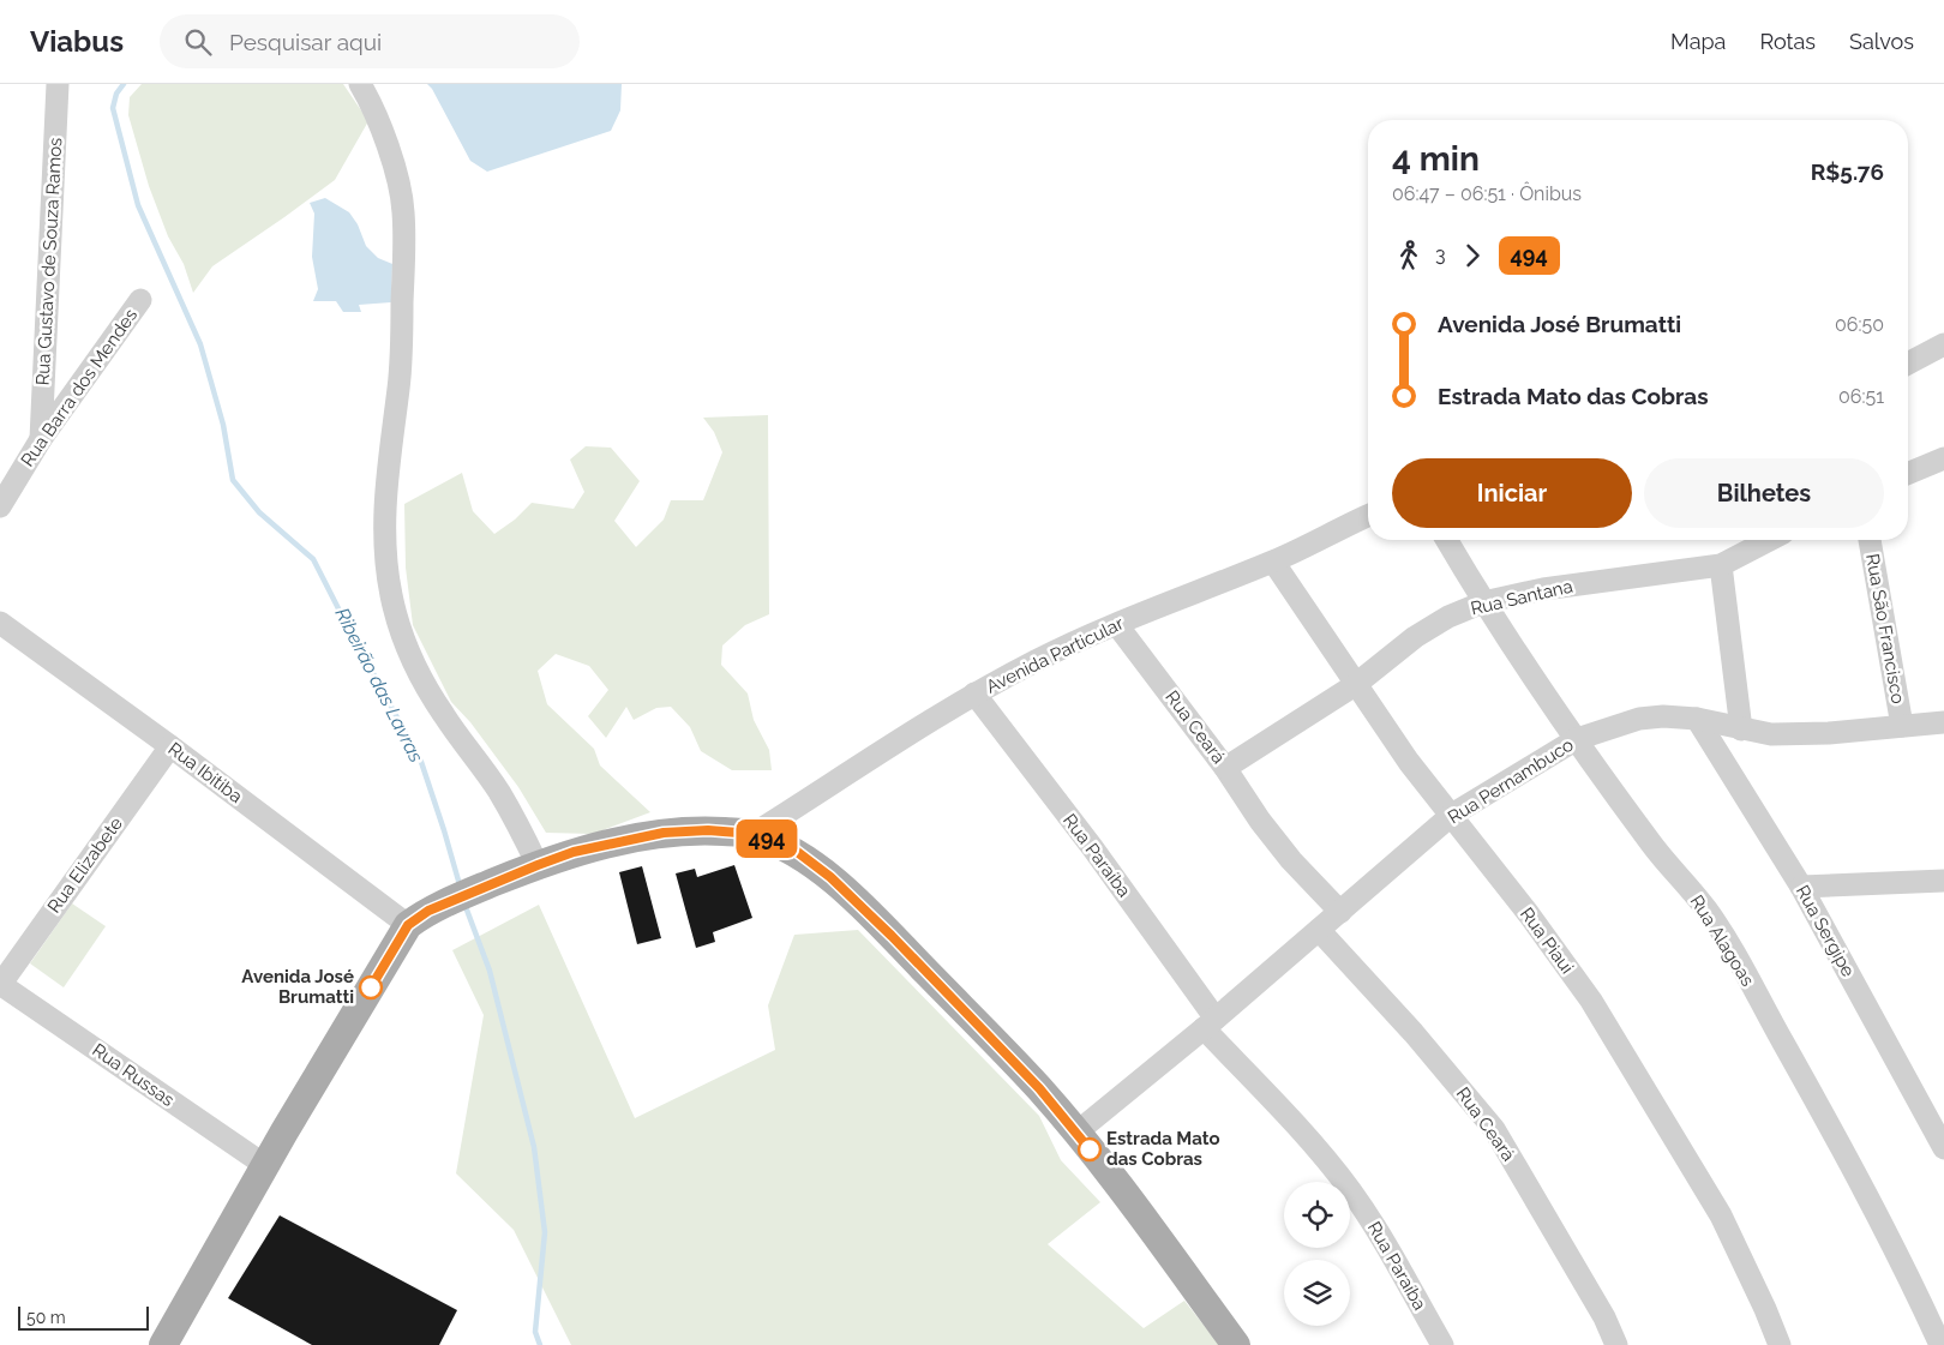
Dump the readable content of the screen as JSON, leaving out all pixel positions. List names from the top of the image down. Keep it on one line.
{"streets":{"street":["Rua Gustavo de Souza Ramos","Rua Barra dos Mendes","Rua Santana","Rua São Francisco","Avenida Particular","Rua Ceará","Rua Ibitiba","Rua Pernambuco","Rua Paraíba","Rua Elizabete","Rua Sergipe","Rua Piaui","Rua Alagoas","Rua Russas"]},"crossings":[["Rua Gustavo de Souza Ramos","Rua Barra dos Mendes"],["Rua Santana","Rua Ceará"],["Rua Santana","Rua Piaui"],["Rua Santana","Rua Alagoas"],["Rua São Francisco","Rua Pernambuco"],["Avenida Particular","Rua Ceará"],["Avenida Particular","Rua Paraíba"],["Avenida Particular","Rua Piaui"],["Rua Ceará","Rua Pernambuco"],["Rua Ibitiba","Rua Elizabete"],["Rua Pernambuco","Rua Paraíba"],["Rua Pernambuco","Rua Sergipe"],["Rua Pernambuco","Rua Piaui"],["Rua Pernambuco","Rua Alagoas"],["Rua Elizabete","Rua Russas"]],"water":["Ribeirão das Lavras"],"places":["Avenida José Brumatti","Estrada Mato das Cobras"],"lines":["bus line 494"],"scale_bar":"50 m","page":{"header":"Viabus","search":"Pesquisar aqui","nav":["Mapa","Rotas","Salvos"],"on_map":"494","heading":["4 min","06:47 – 06:51 · Ônibus","R$5.76"],"legs":["3","494"],"list":[{"name":"Avenida José Brumatti","value":"06:50"},{"name":"Estrada Mato das Cobras","value":"06:51"}],"buttons":["Iniciar","Bilhetes"],"scale":"50 m"}}
